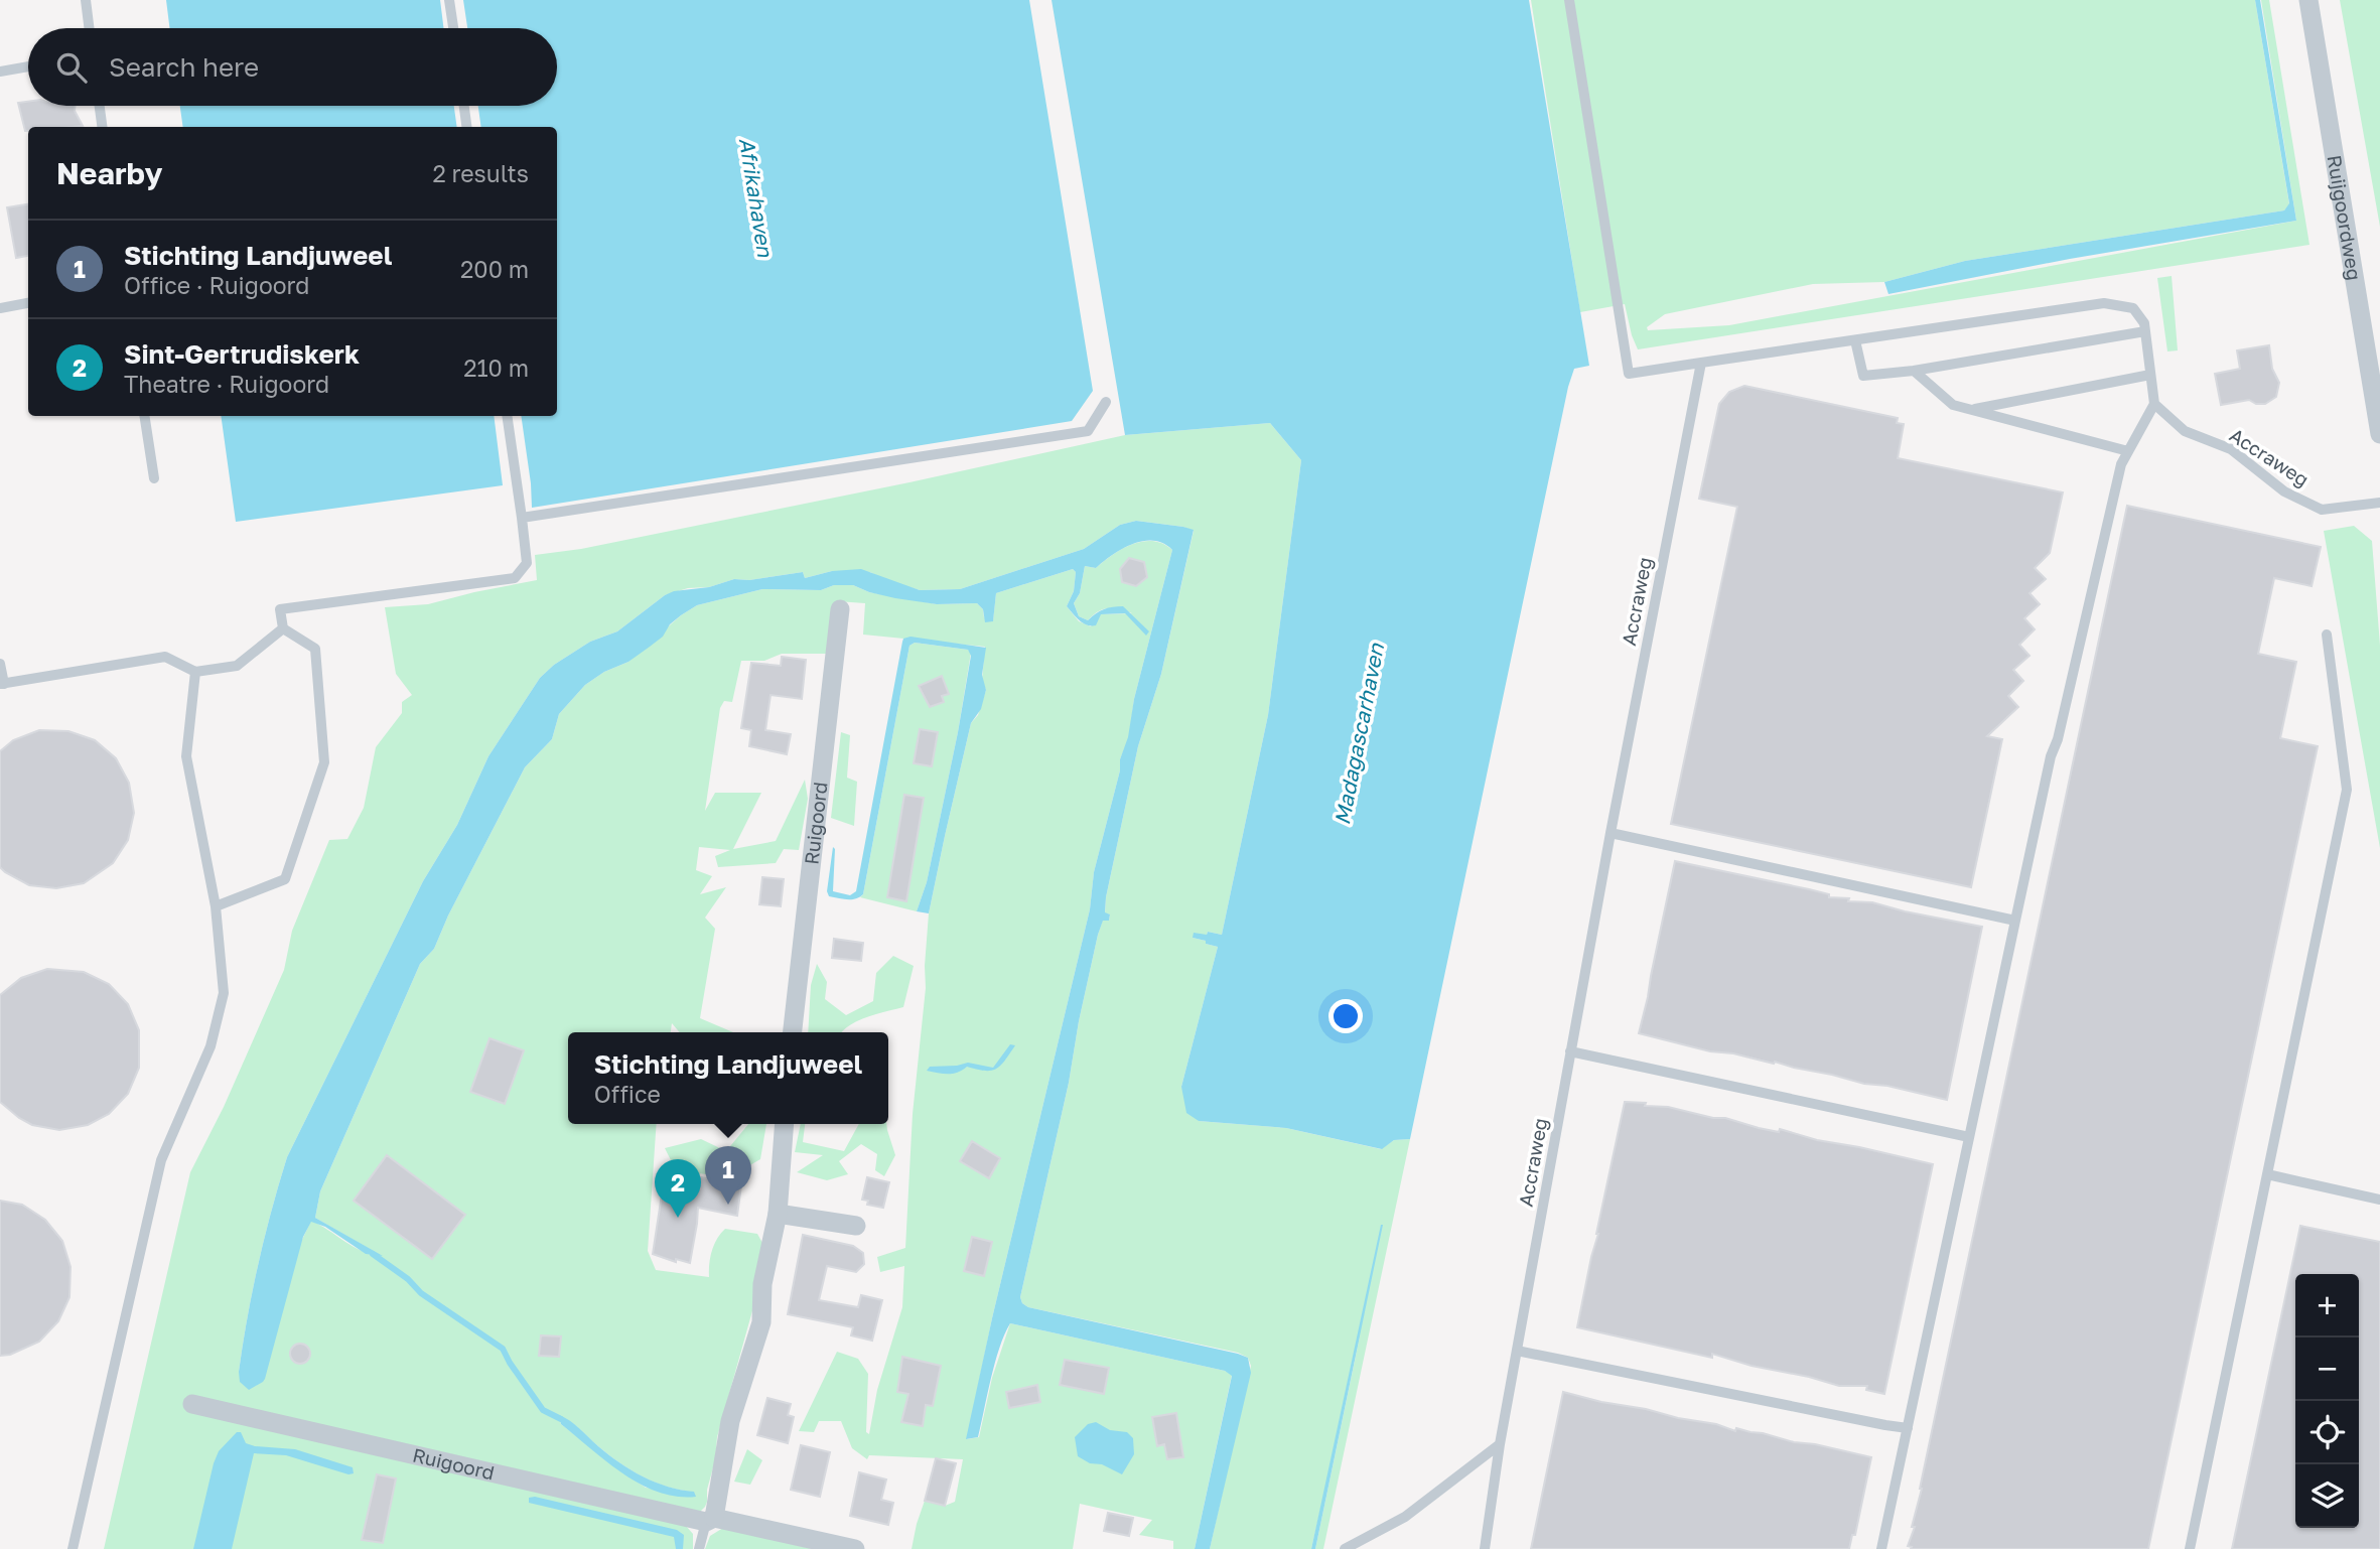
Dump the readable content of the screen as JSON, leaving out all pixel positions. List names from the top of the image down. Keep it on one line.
{"streets":{"street":["Ruijgoordweg","Ruigoord"],"lane":["Accraweg"]},"water":["Afrikahaven","Madagascarhaven"],"page":{"search":"Search here","heading":["Nearby","2 results"],"list":[{"mark":"1","name":"Stichting Landjuweel","note":"Office · Ruigoord","value":"200 m"},{"mark":"2","name":"Sint-Gertrudiskerk","note":"Theatre · Ruigoord","value":"210 m"}],"popup":["Stichting Landjuweel","Office"],"pins":["1","2"],"map_buttons":["+","−"]}}
